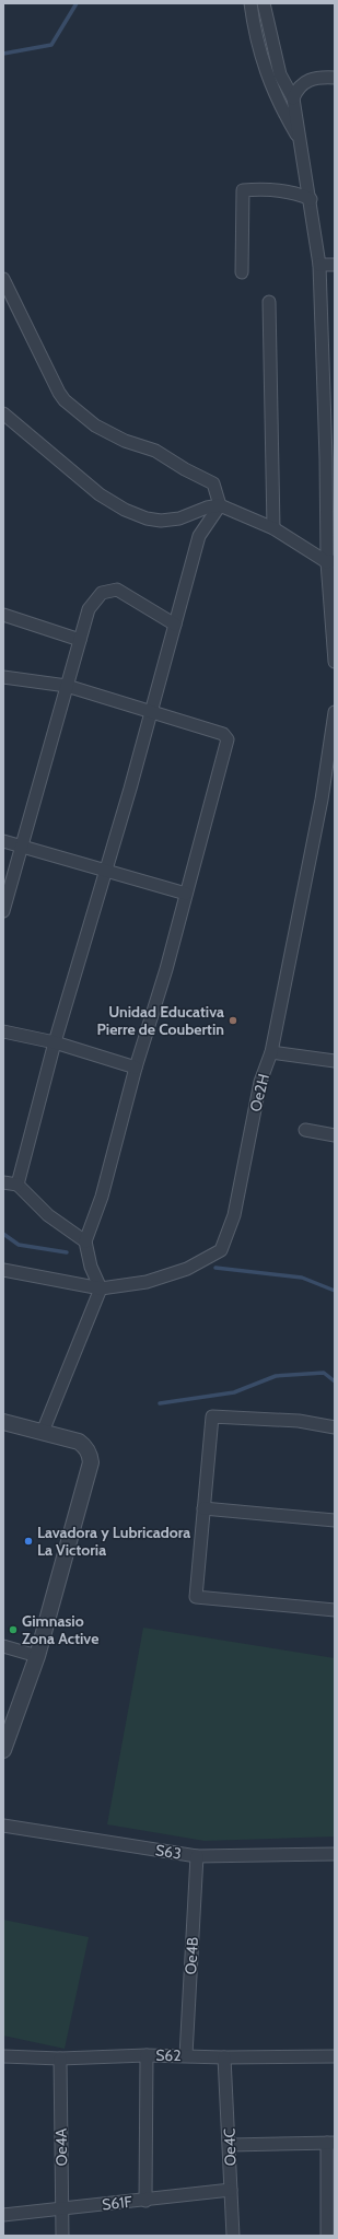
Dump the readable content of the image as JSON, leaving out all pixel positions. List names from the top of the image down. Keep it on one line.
{"streets":{"street":["Oe2H","S63","Oe4B","S62","Oe4A","Oe4C","S61F"]},"crossings":[["S63","Oe4B"],["Oe4B","S62"],["S62","Oe4A"],["S62","Oe4C"],["Oe4A","S61F"],["Oe4C","S61F"]],"places":["Unidad Educativa Pierre de Coubertin","Lavadora y Lubricadora La Victoria","Gimnasio Zona Active"]}
